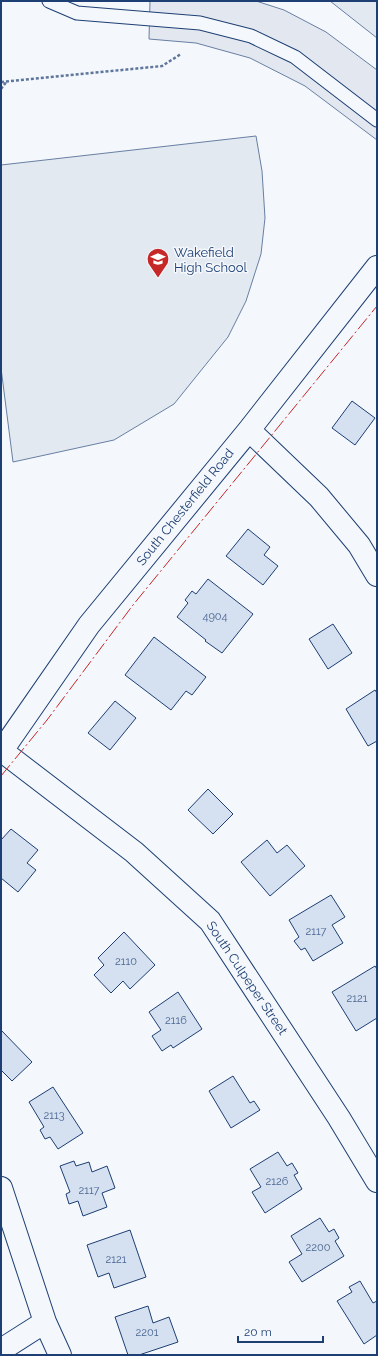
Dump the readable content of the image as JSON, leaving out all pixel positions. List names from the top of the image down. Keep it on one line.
{"streets":{"street":["South Chesterfield Road","South Culpeper Street"]},"crossings":[["South Chesterfield Road","South Culpeper Street"]],"places":{"school or university":["Wakefield High School"]},"house_numbers":["4904","2117","2110","2121","2116","2113","2126","2117","2200","2121","2201"],"scale_bar":"20 m"}
